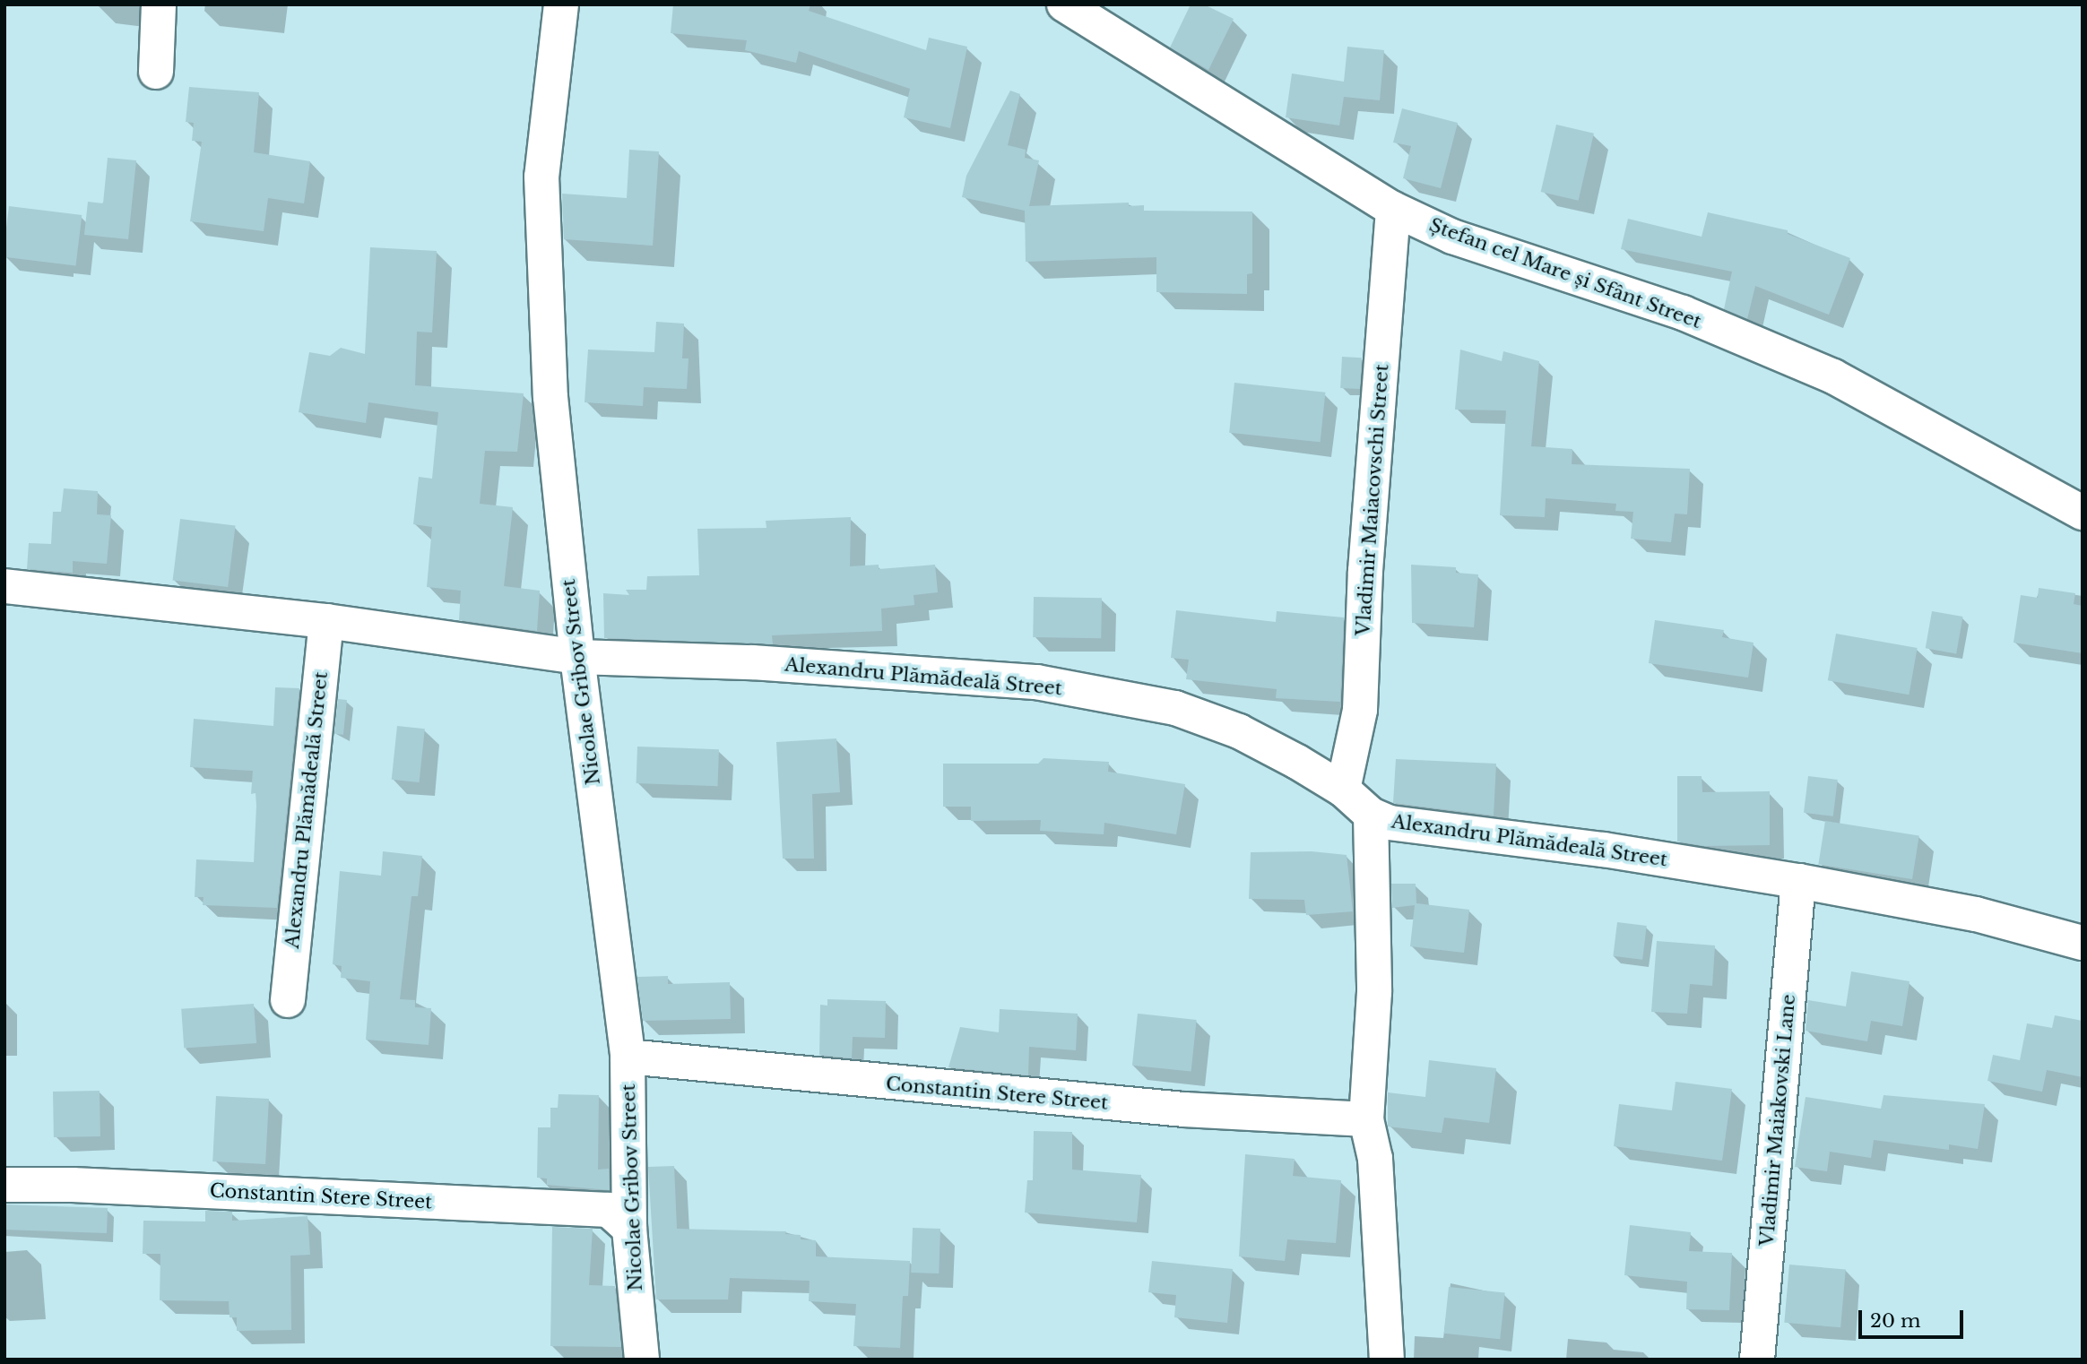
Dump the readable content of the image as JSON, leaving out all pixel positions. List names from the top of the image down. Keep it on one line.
{"streets":{"street":["Ștefan cel Mare și Sfânt Street","Vladimir Maiacovschi Street","Alexandru Plămădeală Street","Nicolae Gribov Street","Constantin Stere Street","Vladimir Maiakovski Lane"]},"crossings":[["Ștefan cel Mare și Sfânt Street","Vladimir Maiacovschi Street"],["Vladimir Maiacovschi Street","Alexandru Plămădeală Street"],["Alexandru Plămădeală Street","Nicolae Gribov Street"],["Alexandru Plămădeală Street","Vladimir Maiakovski Lane"],["Nicolae Gribov Street","Constantin Stere Street"]],"scale_bar":"20 m"}
